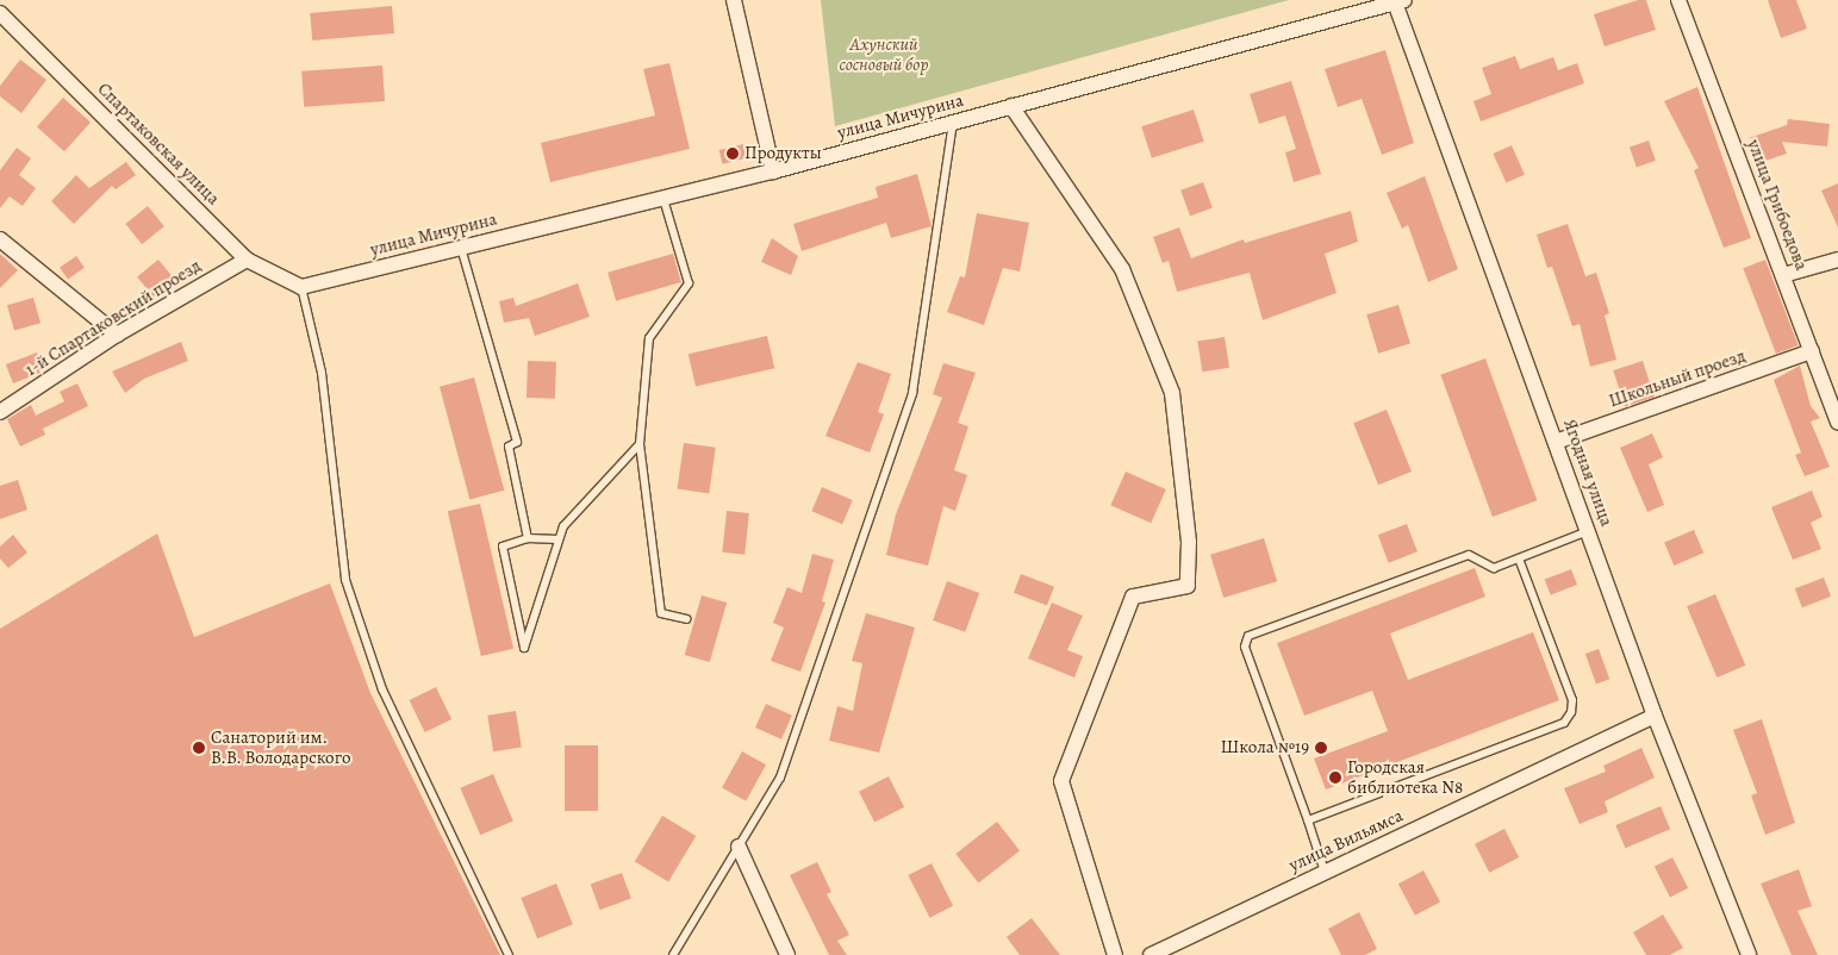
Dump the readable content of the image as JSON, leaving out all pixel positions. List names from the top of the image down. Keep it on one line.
{"streets":{"street":["улица Мичурина","Спартаковская улица","улица Грибоедова","1-й Спартаковский проезд","Школьный проезд","Ягодная улица","улица Вильямса"]},"crossings":[["улица Мичурина","Спартаковская улица"],["улица Мичурина","Ягодная улица"],["Спартаковская улица","1-й Спартаковский проезд"],["улица Грибоедова","Школьный проезд"],["Школьный проезд","Ягодная улица"],["Ягодная улица","улица Вильямса"]],"parks":["Ахунский сосновый бор"],"places":["Продукты","Санаторий им. В.В. Володарского","Школа №19","Городская библиотека N8"]}
